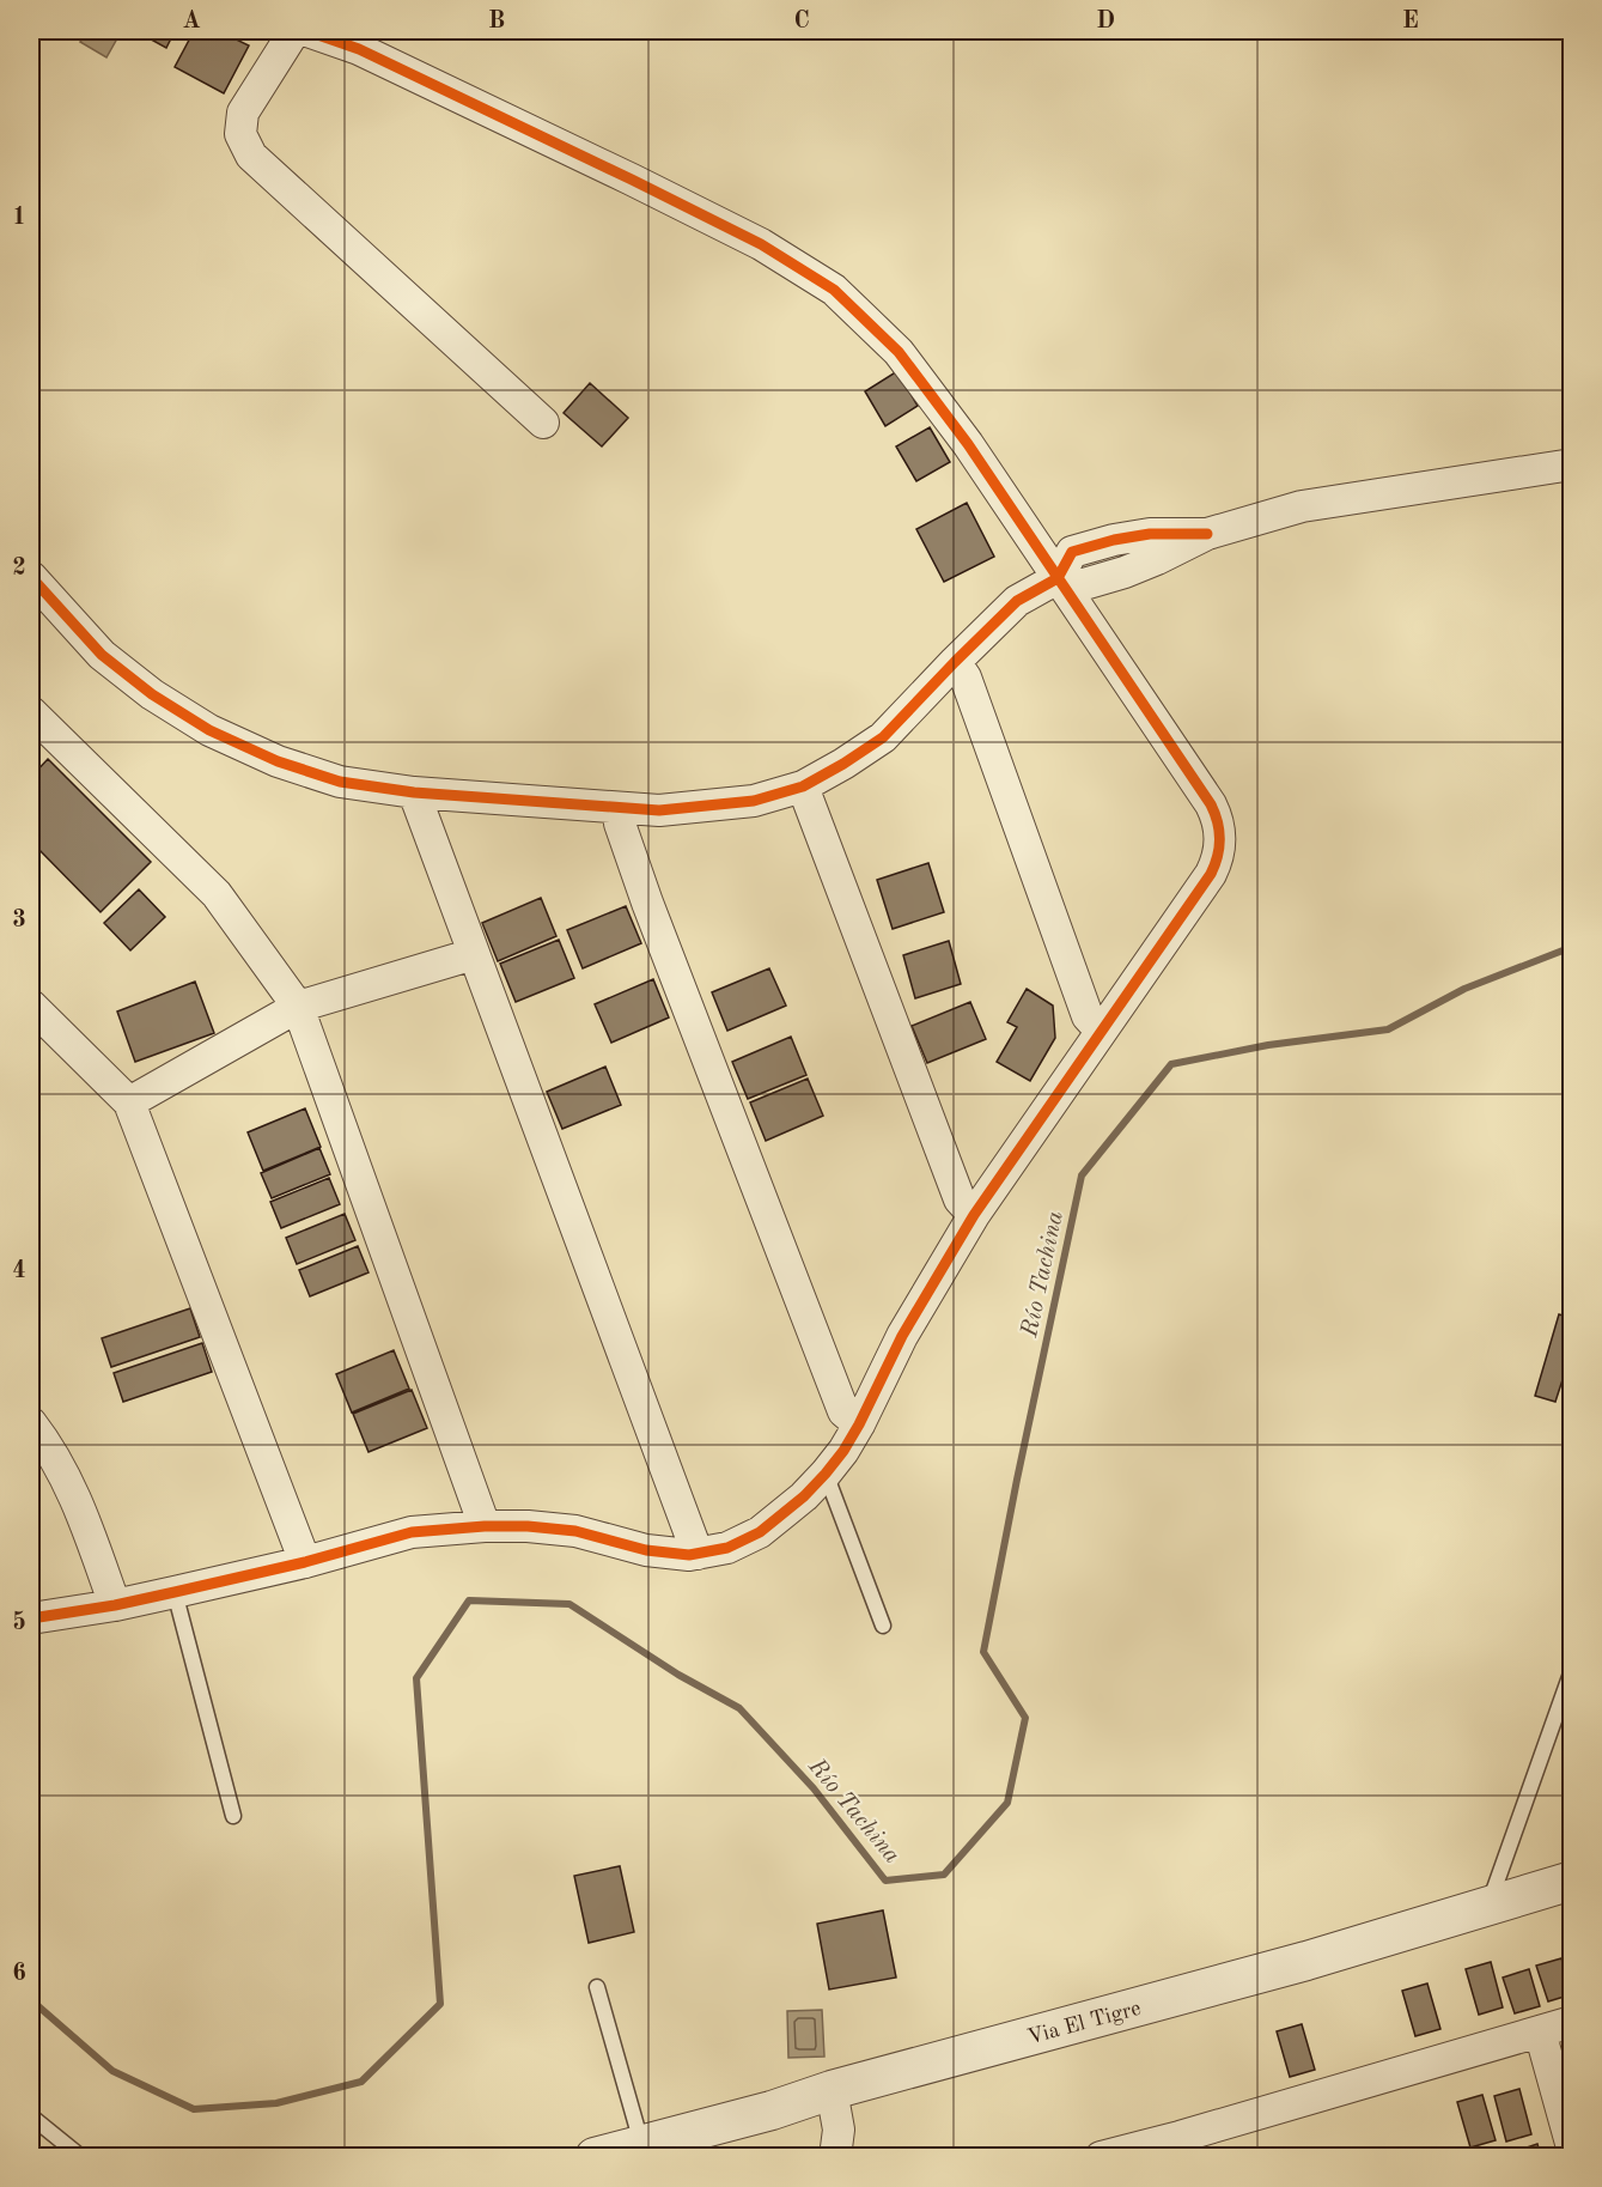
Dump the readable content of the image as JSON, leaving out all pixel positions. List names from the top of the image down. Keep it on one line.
{"streets":{"street":["Via El Tigre"]},"water":["Río Tachina"],"grid":{"columns":["A","B","C","D","E"],"rows":["1","2","3","4","5","6"]}}
